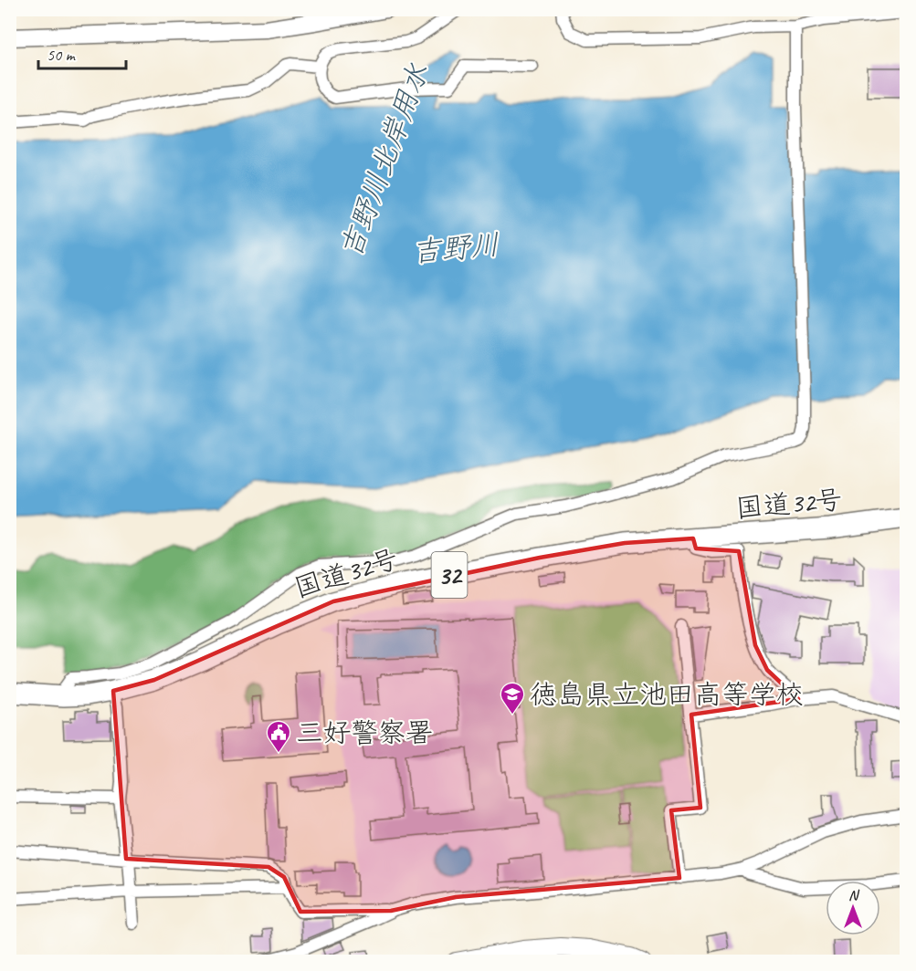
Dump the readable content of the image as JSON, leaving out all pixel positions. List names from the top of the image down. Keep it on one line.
{"streets":{"highway":["国道32号","32"]},"water":["吉野川北岸用水","吉野川"],"places":{"school or university":["徳島県立池田高等学校"],"public building":["三好警察署"]},"scale_bar":"50 m","north":"top"}
